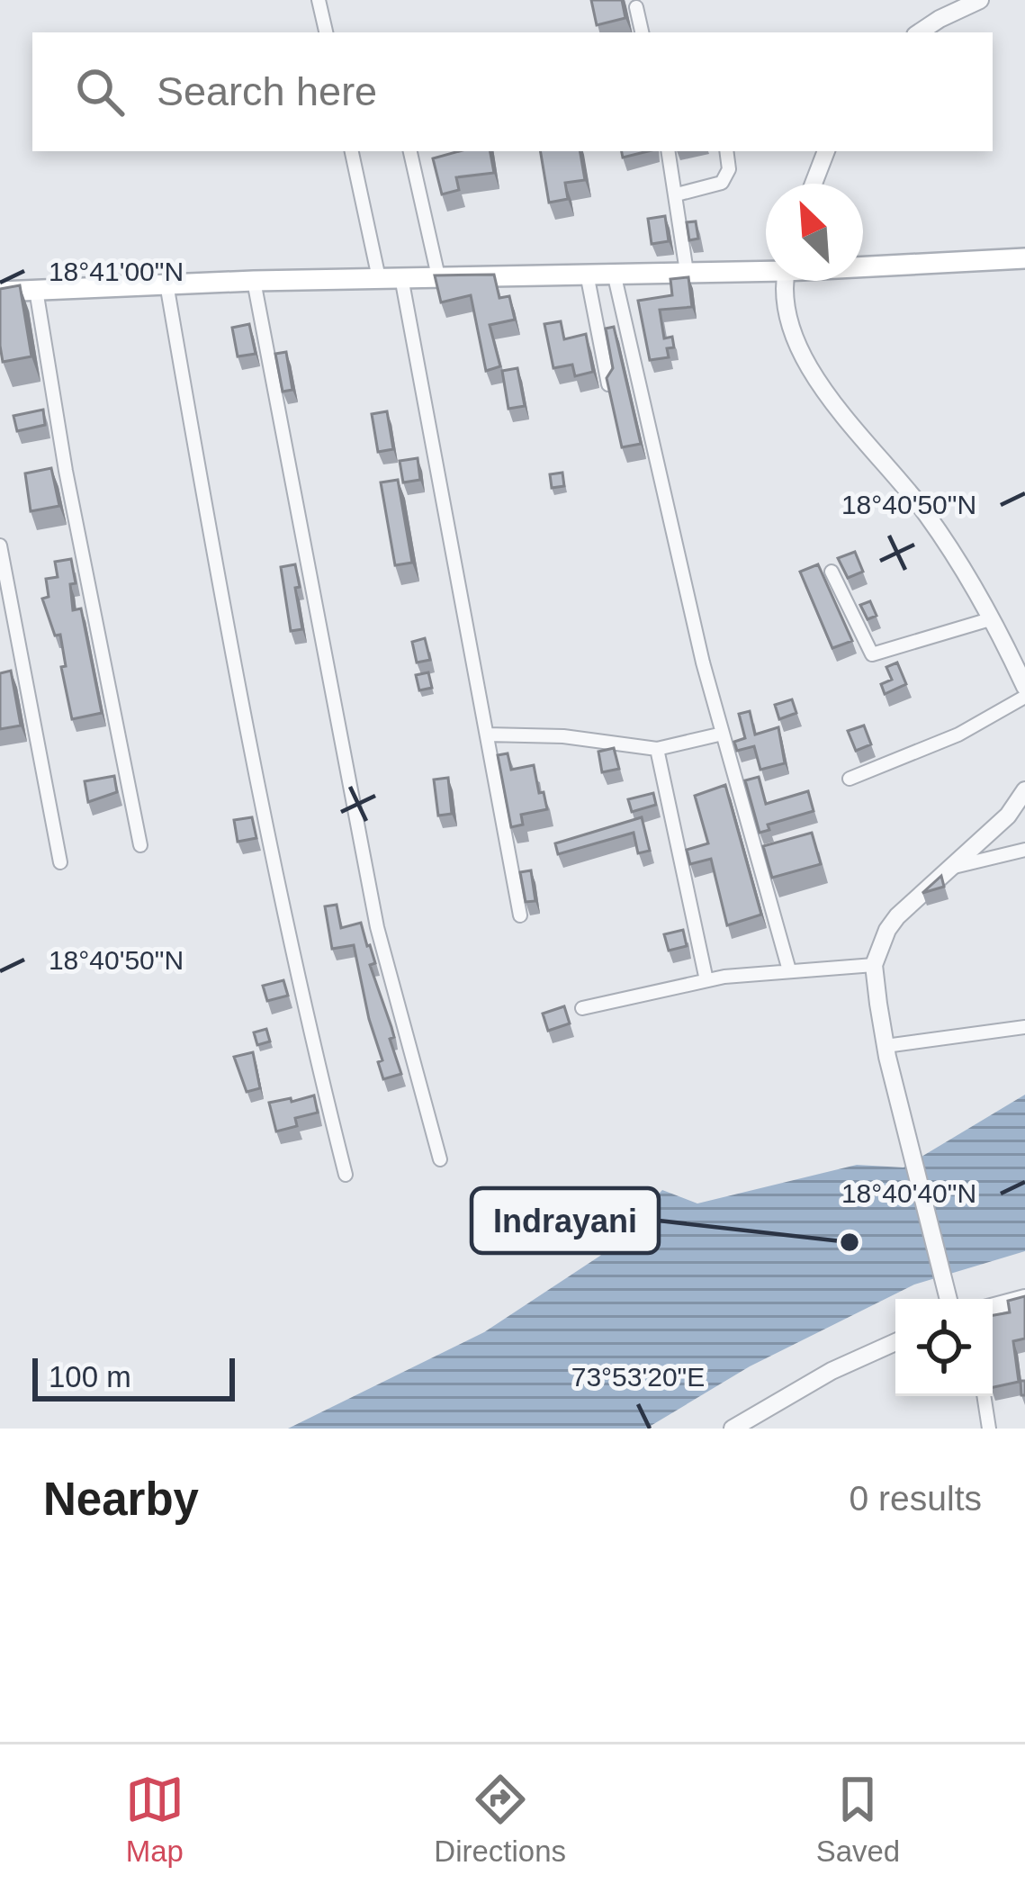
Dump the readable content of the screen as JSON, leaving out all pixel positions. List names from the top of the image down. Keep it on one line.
{"places":["Indrayani"],"scale_bar":"100 m","north":"top left","page":{"search":"Search here","scale":"100 m","heading":["Nearby","0 results"],"nav":["Map","Directions","Saved"]},"coordinates":["18°41'00\"N","18°40'50\"N","18°40'40\"N","73°53'20\"E"]}
